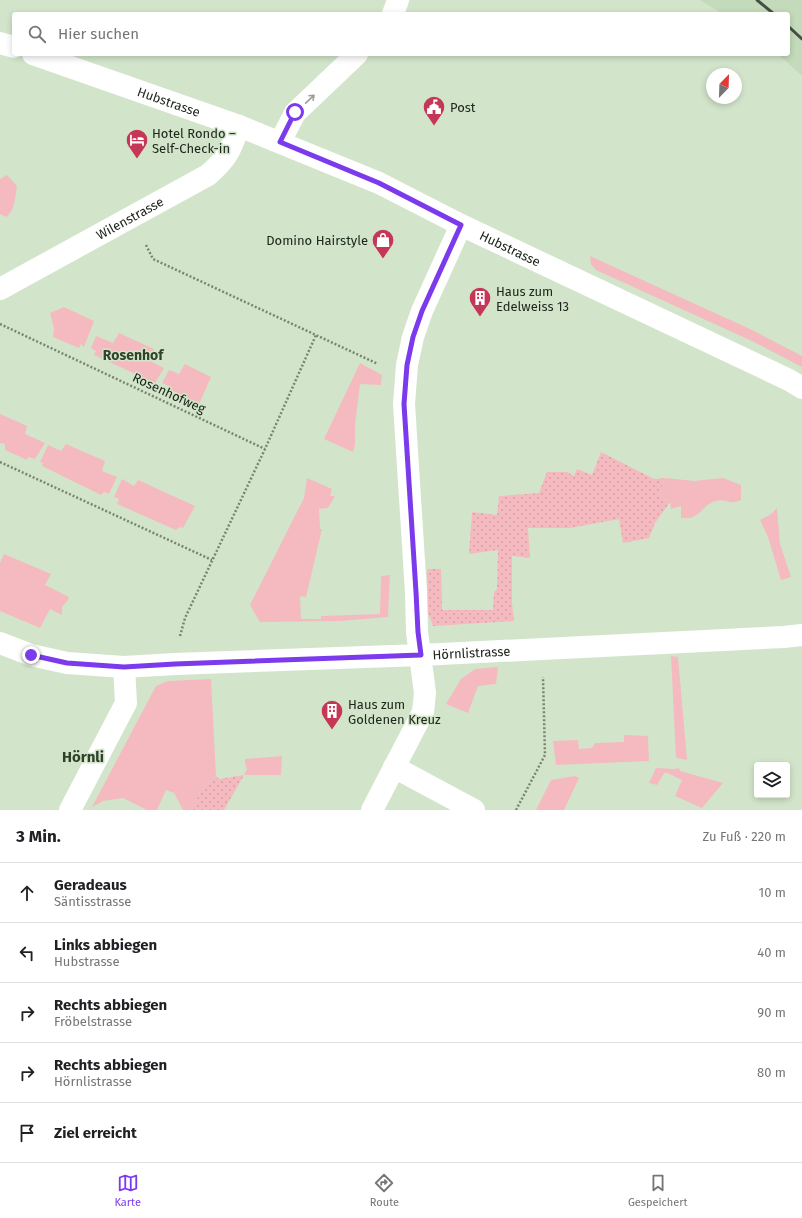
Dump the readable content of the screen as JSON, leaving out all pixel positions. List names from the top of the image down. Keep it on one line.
{"streets":{"street":["Hubstrasse","Wilenstrasse","Hörnlistrasse"],"path":["Rosenhofweg"]},"crossings":[["Hubstrasse","Wilenstrasse"]],"districts":["Rosenhof","Hörnli"],"places":{"public building":["Post"],"hotel":["Hotel Rondo – Self-Check-in"],"shop":["Domino Hairstyle"],"building":["Haus zum Edelweiss 13","Haus zum Goldenen Kreuz"]},"north":"top right","page":{"search":"Hier suchen","heading":["3 Min.","Zu Fuß · 220 m"],"list":[["Geradeaus","Säntisstrasse","10 m"],["Links abbiegen","Hubstrasse","40 m"],["Rechts abbiegen","Fröbelstrasse","90 m"],["Rechts abbiegen","Hörnlistrasse","80 m"],"Ziel erreicht"],"nav":["Karte","Route","Gespeichert"]}}
